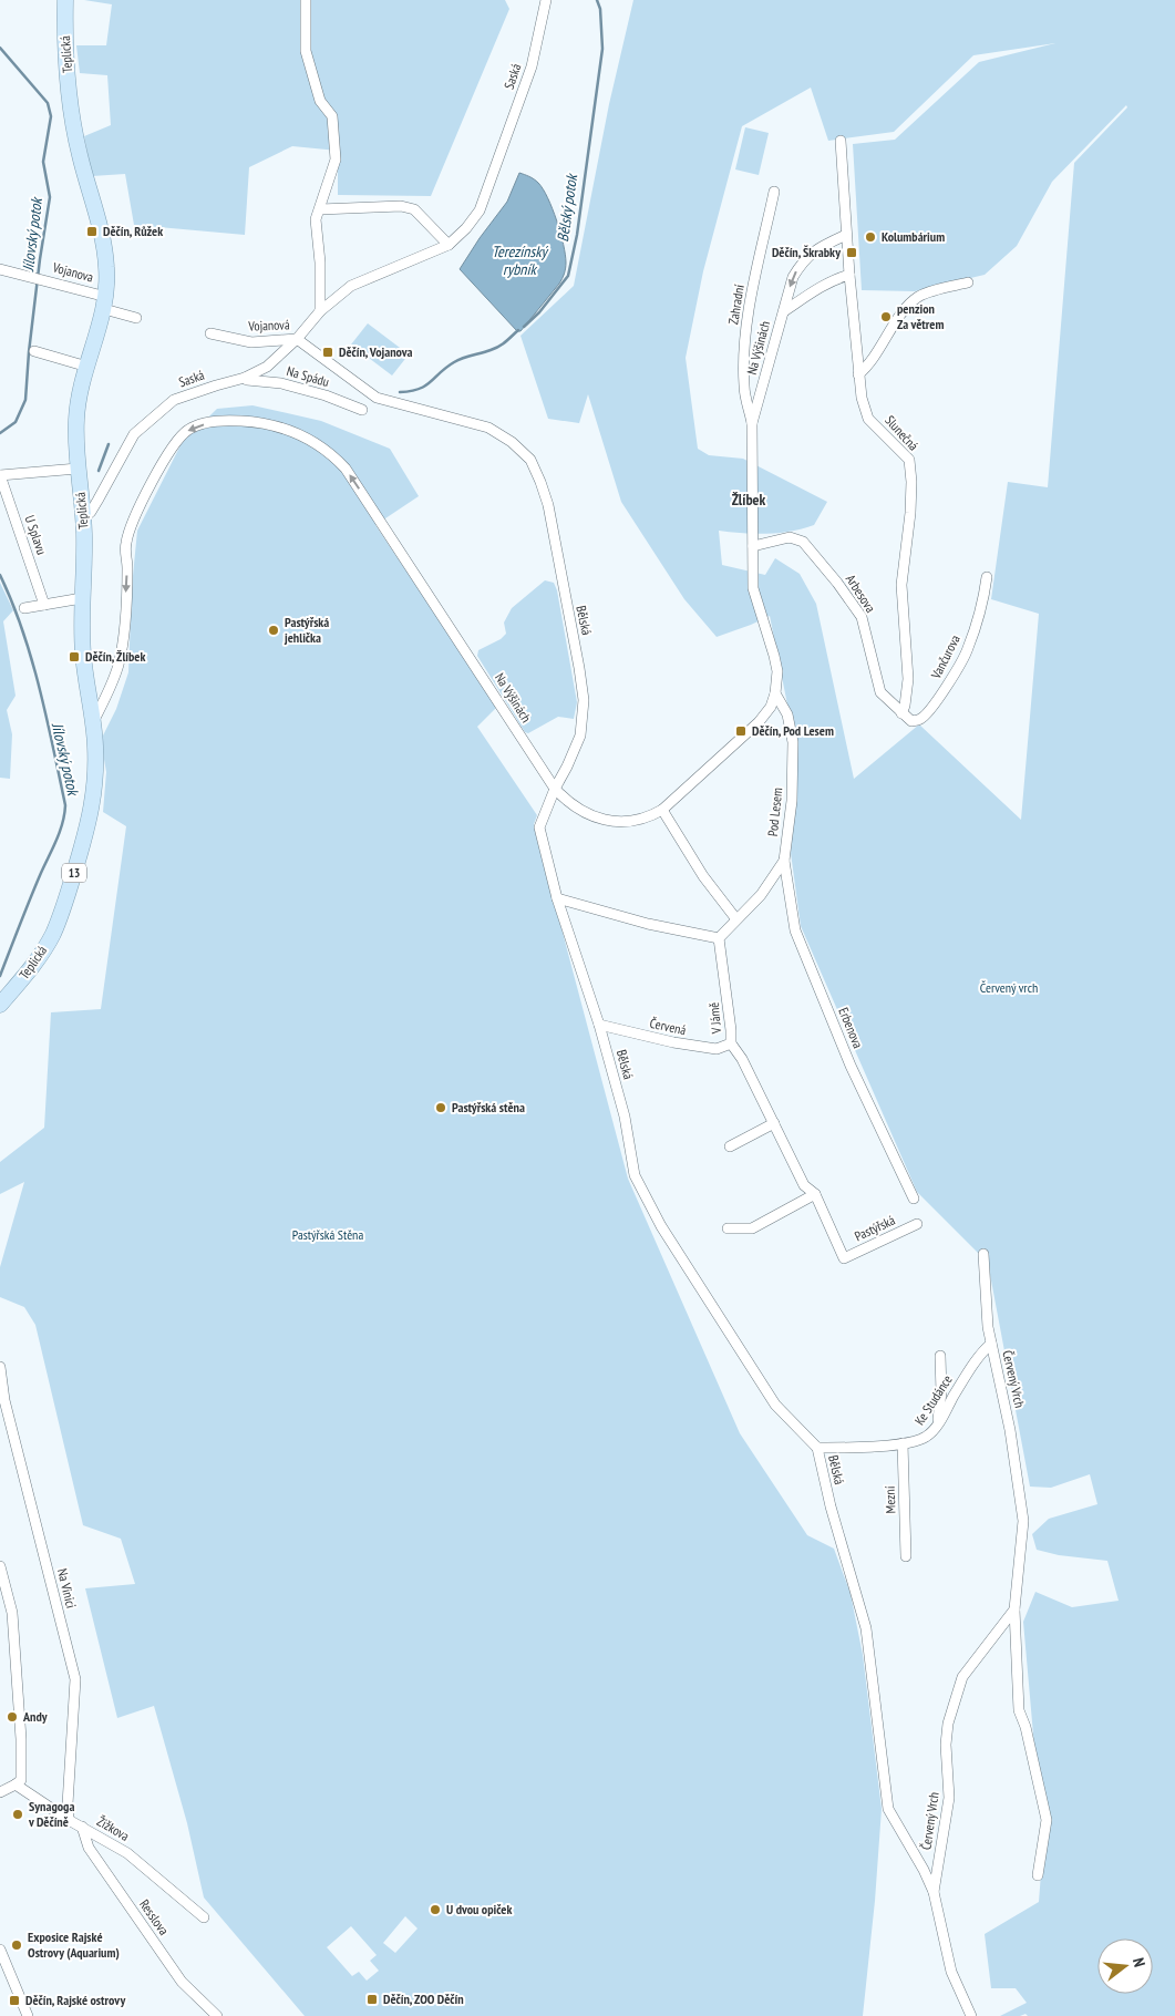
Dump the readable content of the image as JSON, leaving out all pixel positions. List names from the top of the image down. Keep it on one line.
{"streets":{"main road":["Teplická","13"],"street":["Saská","Vojanova","Zahradní","Vojanová","Na Výšinách","Na Spádu","Slunečná","U Splavu","Arbesova","Bělská","Vančurova","Pod Lesem","V Jámě","Červená","Erbenova","Pastýřská","Červený Vrch","Ke Studánce","Mezní","Na Vinici","Žižkova","Resslova"]},"crossings":[["Teplická","Saská"],["Teplická","Vojanova"],["Teplická","Na Výšinách"],["Saská","Vojanová"],["Saská","Na Spádu"],["Saská","Bělská"],["Zahradní","Na Výšinách"],["Vojanová","Bělská"],["Na Výšinách","Slunečná"],["Na Výšinách","Arbesova"],["Na Výšinách","Bělská"],["Na Výšinách","Pod Lesem"],["Slunečná","Arbesova"],["Slunečná","Vančurova"],["Arbesova","Vančurova"],["Bělská","Červená"],["Bělská","Červený Vrch"],["Bělská","Ke Studánce"],["Pod Lesem","Erbenova"],["V Jámě","Červená"],["V Jámě","Pastýřská"],["Červený Vrch","Ke Studánce"],["Ke Studánce","Mezní"],["Na Vinici","Žižkova"],["Žižkova","Resslova"]],"districts":["Žlíbek"],"water":["Bělský potok","Jílovský potok","Terezínský rybník"],"parks":["Červený vrch","Pastýřská Stěna"],"places":{"transit":["Děčín, Růžek","Děčín, Škrabky","Děčín, Vojanova","Děčín, Žlíbek","Děčín, Pod Lesem","Děčín, ZOO Děčín","Děčín, Rajské ostrovy"],"other":["Kolumbárium","penzion Za větrem","Pastýřská jehlička","Pastýřská stěna","Andy","Synagoga v Děčíně","U dvou opiček","Exposice Rajské Ostrovy (Aquarium)"]},"north":"right"}
